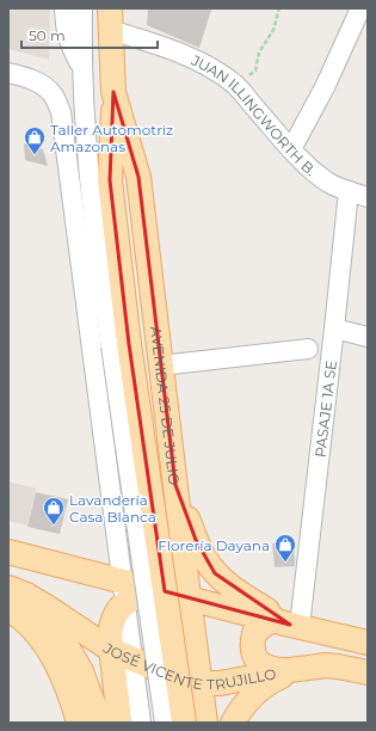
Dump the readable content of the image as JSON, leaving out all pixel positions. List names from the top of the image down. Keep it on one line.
{"streets":{"main road":["AVENIDA 25 DE JULIO","JOSÉ VICENTE TRUJILLO"],"street":["JUAN ILLINGWORTH B.","PASAJE 1A SE"]},"crossings":[["JUAN ILLINGWORTH B.","AVENIDA 25 DE JULIO"],["JUAN ILLINGWORTH B.","PASAJE 1A SE"],["AVENIDA 25 DE JULIO","JOSÉ VICENTE TRUJILLO"]],"places":{"shop":["Taller Automotriz Amazonas","Lavandería Casa Blanca","Florería Dayana"]},"scale_bar":"50 m"}
